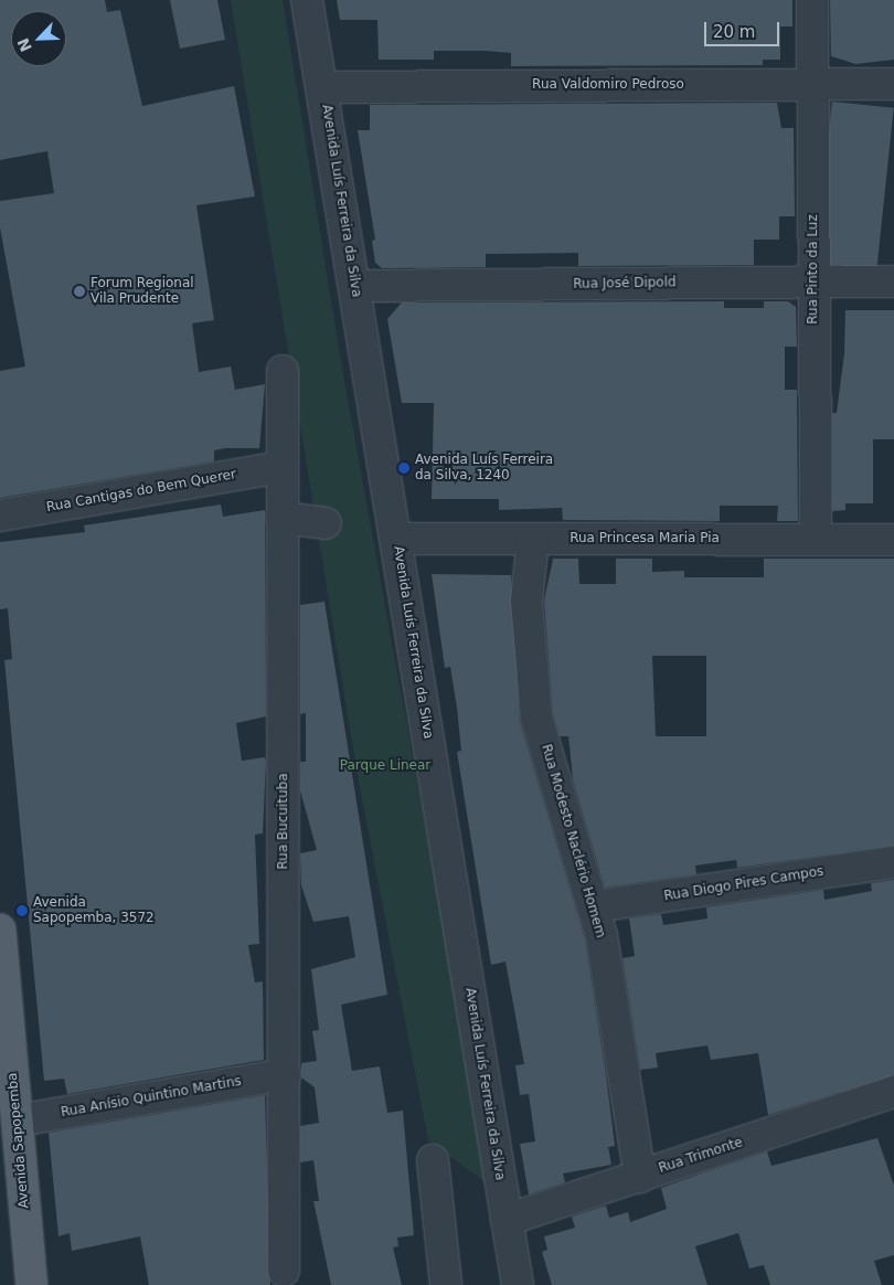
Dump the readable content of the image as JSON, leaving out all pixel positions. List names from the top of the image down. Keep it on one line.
{"streets":{"main road":["Avenida Sapopemba"],"street":["Rua Valdomiro Pedroso","Avenida Luís Ferreira da Silva","Rua Pinto da Luz","Rua José Dipold","Rua Cantigas do Bem Querer","Rua Princesa Maria Pia","Rua Bucuituba","Rua Modesto Naclério Homem","Rua Diogo Pires Campos","Rua Anísio Quintino Martins","Rua Trimonte"]},"crossings":[["Rua Valdomiro Pedroso","Avenida Luís Ferreira da Silva"],["Rua Valdomiro Pedroso","Rua Pinto da Luz"],["Avenida Luís Ferreira da Silva","Rua José Dipold"],["Avenida Luís Ferreira da Silva","Rua Princesa Maria Pia"],["Avenida Luís Ferreira da Silva","Rua Trimonte"],["Rua Pinto da Luz","Rua José Dipold"],["Rua Pinto da Luz","Rua Princesa Maria Pia"],["Rua Cantigas do Bem Querer","Rua Bucuituba"],["Rua Princesa Maria Pia","Rua Modesto Naclério Homem"],["Rua Bucuituba","Rua Anísio Quintino Martins"],["Rua Modesto Naclério Homem","Rua Diogo Pires Campos"],["Rua Modesto Naclério Homem","Rua Trimonte"],["Rua Anísio Quintino Martins","Avenida Sapopemba"]],"parks":["Parque Linear"],"places":["Forum Regional Vila Prudente","Avenida Luís Ferreira da Silva, 1240","Avenida Sapopemba, 3572"],"scale_bar":"20 m","north":"bottom left"}
